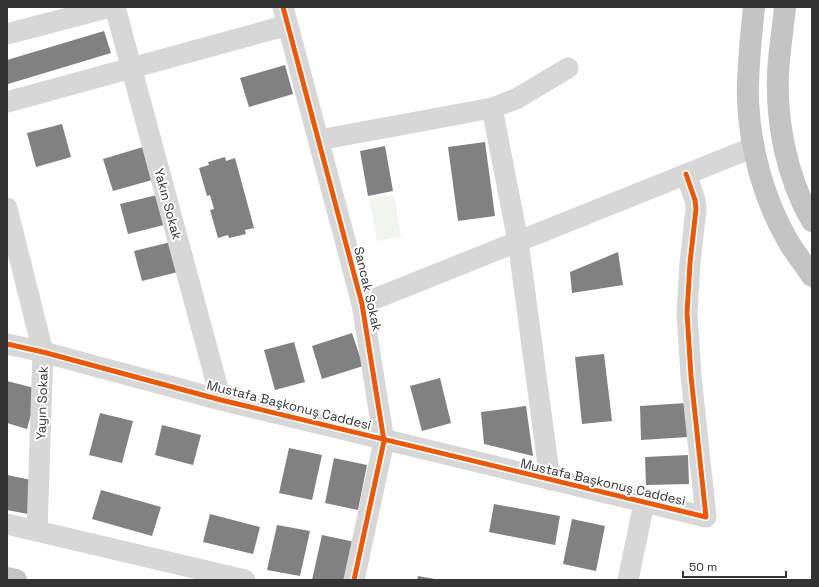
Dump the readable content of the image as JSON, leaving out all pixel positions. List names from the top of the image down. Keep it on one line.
{"streets":{"street":["Yakın Sokak","Sancak Sokak","Yayın Sokak","Mustafa Başkonuş Caddesi"]},"crossings":[["Yakın Sokak","Mustafa Başkonuş Caddesi"],["Sancak Sokak","Mustafa Başkonuş Caddesi"],["Yayın Sokak","Mustafa Başkonuş Caddesi"]],"scale_bar":"50 m"}
